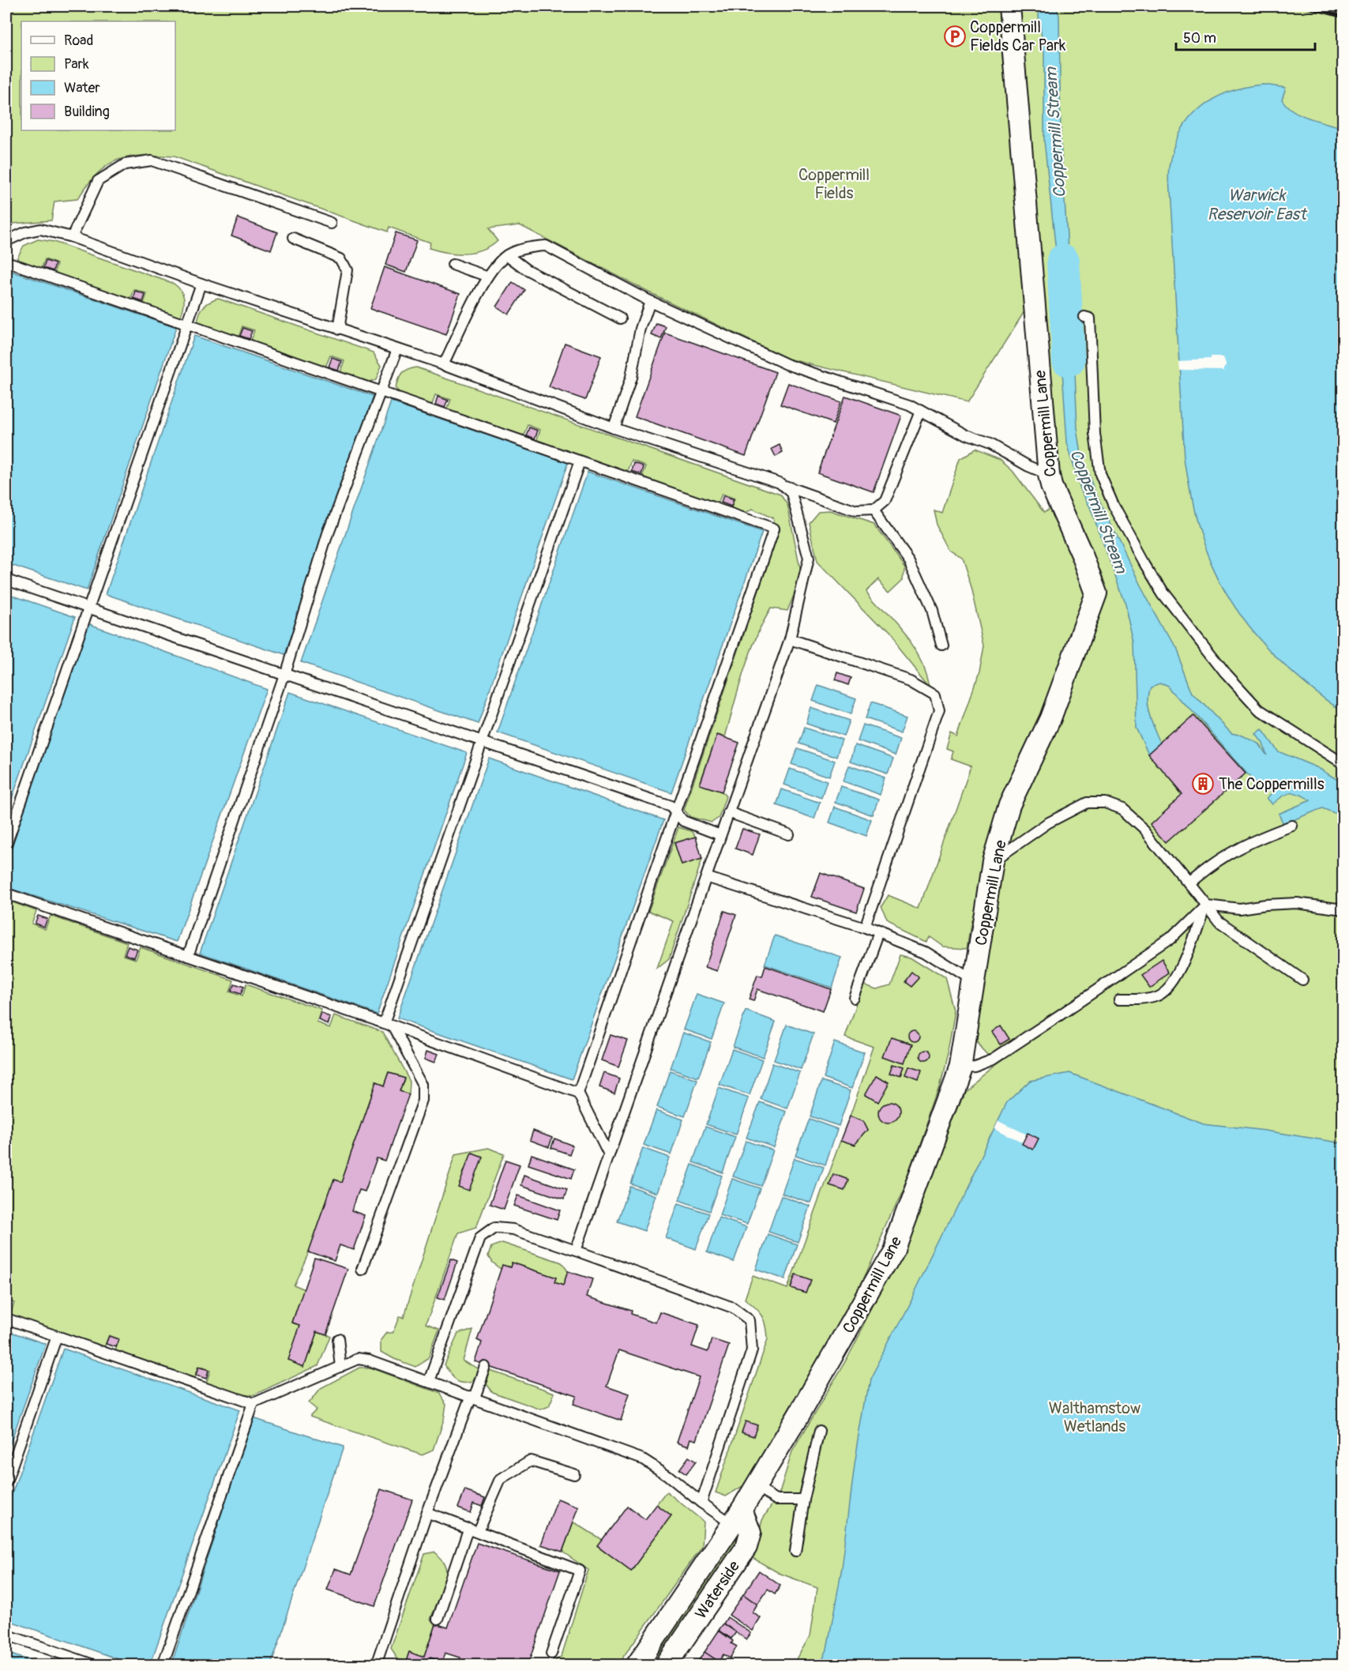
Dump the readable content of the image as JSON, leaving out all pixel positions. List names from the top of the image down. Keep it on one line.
{"streets":{"street":["Coppermill Lane","Waterside"]},"crossings":[["Coppermill Lane","Waterside"]],"water":["Coppermill Stream","Warwick Reservoir East"],"parks":["Coppermill Fields","Walthamstow Wetlands"],"places":{"parking":["Coppermill Fields Car Park"],"building":["The Coppermills"]},"legend":["Road","Park","Water","Building"],"scale_bar":"50 m"}
